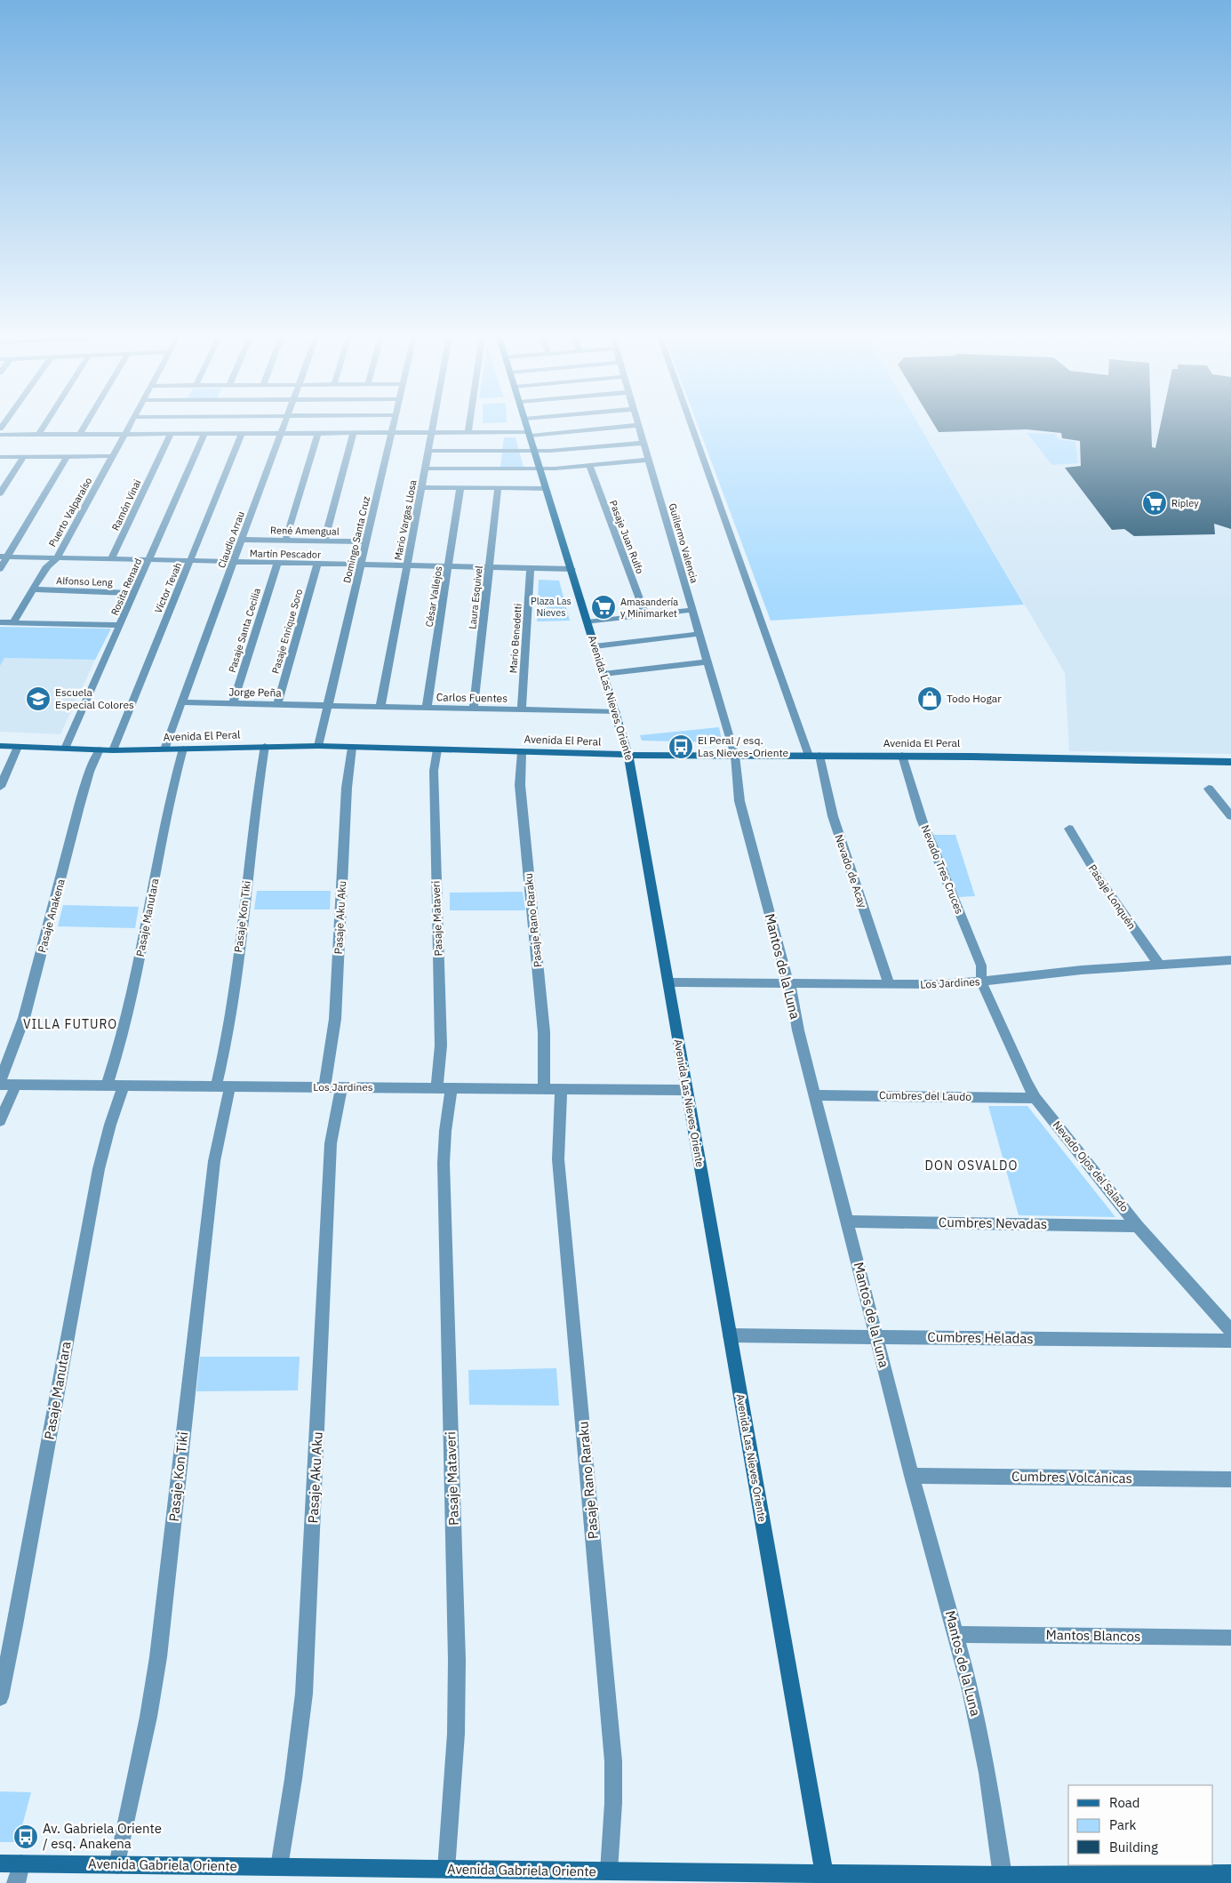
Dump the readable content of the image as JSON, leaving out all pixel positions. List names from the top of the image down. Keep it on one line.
{"streets":{"street":["Ramón Vinai","Puerto Valparaíso","Mario Vargas Llosa","René Amengual","Pasaje Juan Rulfo","Claudio Arrau","Domingo Santa Cruz","Guillermo Valencia","Martín Pescador","Alfonso Leng","Rosita Renard","Víctor Tevah","César Vallejos","Laura Esquivel","Pasaje Santa Cecilia","Pasaje Enrique Soro","Mario Benedetti","Jorge Peña","Carlos Fuentes","Avenida Las Nieves Oriente","Avenida El Peral","Nevado Tres Cruces","Nevado de Acay","Pasaje Lonquén","Pasaje Anakena","Pasaje Kon Tiki","Pasaje Manutara","Pasaje Aku Aku","Pasaje Mataveri","Pasaje Rano Raraku","Mantos de la Luna","Los Jardines","Cumbres del Laudo","Nevado Ojos del Salado","Cumbres Nevadas","Cumbres Heladas","Cumbres Volcánicas","Mantos Blancos","Avenida Gabriela Oriente"]},"crossings":[["Ramón Vinai","Martín Pescador"],["Puerto Valparaíso","Martín Pescador"],["Puerto Valparaíso","Alfonso Leng"],["Mario Vargas Llosa","Martín Pescador"],["Mario Vargas Llosa","Carlos Fuentes"],["René Amengual","Claudio Arrau"],["René Amengual","Domingo Santa Cruz"],["Claudio Arrau","Martín Pescador"],["Claudio Arrau","Jorge Peña"],["Claudio Arrau","Avenida El Peral"],["Domingo Santa Cruz","Martín Pescador"],["Domingo Santa Cruz","Jorge Peña"],["Domingo Santa Cruz","Carlos Fuentes"],["Domingo Santa Cruz","Avenida El Peral"],["Guillermo Valencia","Avenida El Peral"],["Guillermo Valencia","Mantos de la Luna"],["Martín Pescador","Rosita Renard"],["Martín Pescador","Víctor Tevah"],["Martín Pescador","César Vallejos"],["Martín Pescador","Laura Esquivel"],["Martín Pescador","Pasaje Santa Cecilia"],["Martín Pescador","Pasaje Enrique Soro"],["Martín Pescador","Mario Benedetti"],["Martín Pescador","Avenida Las Nieves Oriente"],["Alfonso Leng","Rosita Renard"],["Rosita Renard","Avenida El Peral"],["Víctor Tevah","Avenida El Peral"],["César Vallejos","Carlos Fuentes"],["Laura Esquivel","Carlos Fuentes"],["Pasaje Santa Cecilia","Jorge Peña"],["Pasaje Enrique Soro","Jorge Peña"],["Mario Benedetti","Carlos Fuentes"],["Jorge Peña","Carlos Fuentes"],["Carlos Fuentes","Avenida Las Nieves Oriente"],["Avenida Las Nieves Oriente","Avenida El Peral"],["Avenida Las Nieves Oriente","Los Jardines"],["Avenida Las Nieves Oriente","Cumbres Heladas"],["Avenida Las Nieves Oriente","Avenida Gabriela Oriente"],["Avenida El Peral","Nevado Tres Cruces"],["Avenida El Peral","Nevado de Acay"],["Avenida El Peral","Pasaje Anakena"],["Avenida El Peral","Pasaje Kon Tiki"],["Avenida El Peral","Pasaje Manutara"],["Avenida El Peral","Pasaje Aku Aku"],["Avenida El Peral","Pasaje Mataveri"],["Avenida El Peral","Pasaje Rano Raraku"],["Avenida El Peral","Mantos de la Luna"],["Nevado Tres Cruces","Los Jardines"],["Nevado Tres Cruces","Nevado Ojos del Salado"],["Nevado de Acay","Los Jardines"],["Pasaje Lonquén","Los Jardines"],["Pasaje Anakena","Los Jardines"],["Pasaje Kon Tiki","Los Jardines"],["Pasaje Kon Tiki","Avenida Gabriela Oriente"],["Pasaje Manutara","Los Jardines"],["Pasaje Aku Aku","Los Jardines"],["Pasaje Aku Aku","Avenida Gabriela Oriente"],["Pasaje Mataveri","Los Jardines"],["Pasaje Mataveri","Avenida Gabriela Oriente"],["Pasaje Rano Raraku","Los Jardines"],["Pasaje Rano Raraku","Avenida Gabriela Oriente"],["Mantos de la Luna","Los Jardines"],["Mantos de la Luna","Cumbres del Laudo"],["Mantos de la Luna","Cumbres Nevadas"],["Mantos de la Luna","Cumbres Heladas"],["Mantos de la Luna","Cumbres Volcánicas"],["Mantos de la Luna","Mantos Blancos"],["Mantos de la Luna","Avenida Gabriela Oriente"],["Los Jardines","Nevado Ojos del Salado"],["Cumbres del Laudo","Nevado Ojos del Salado"],["Nevado Ojos del Salado","Cumbres Nevadas"]],"districts":["VILLA FUTURO","DON OSVALDO"],"parks":["Plaza Las Nieves"],"places":{"supermarket":["Ripley","Amasandería y Minimarket"],"school or university":["Escuela Especial Colores"],"shop":["Todo Hogar"],"bus stop":["El Peral / esq. Las Nieves-Oriente","Av. Gabriela Oriente / esq. Anakena"]},"legend":["Road","Park","Building"]}
